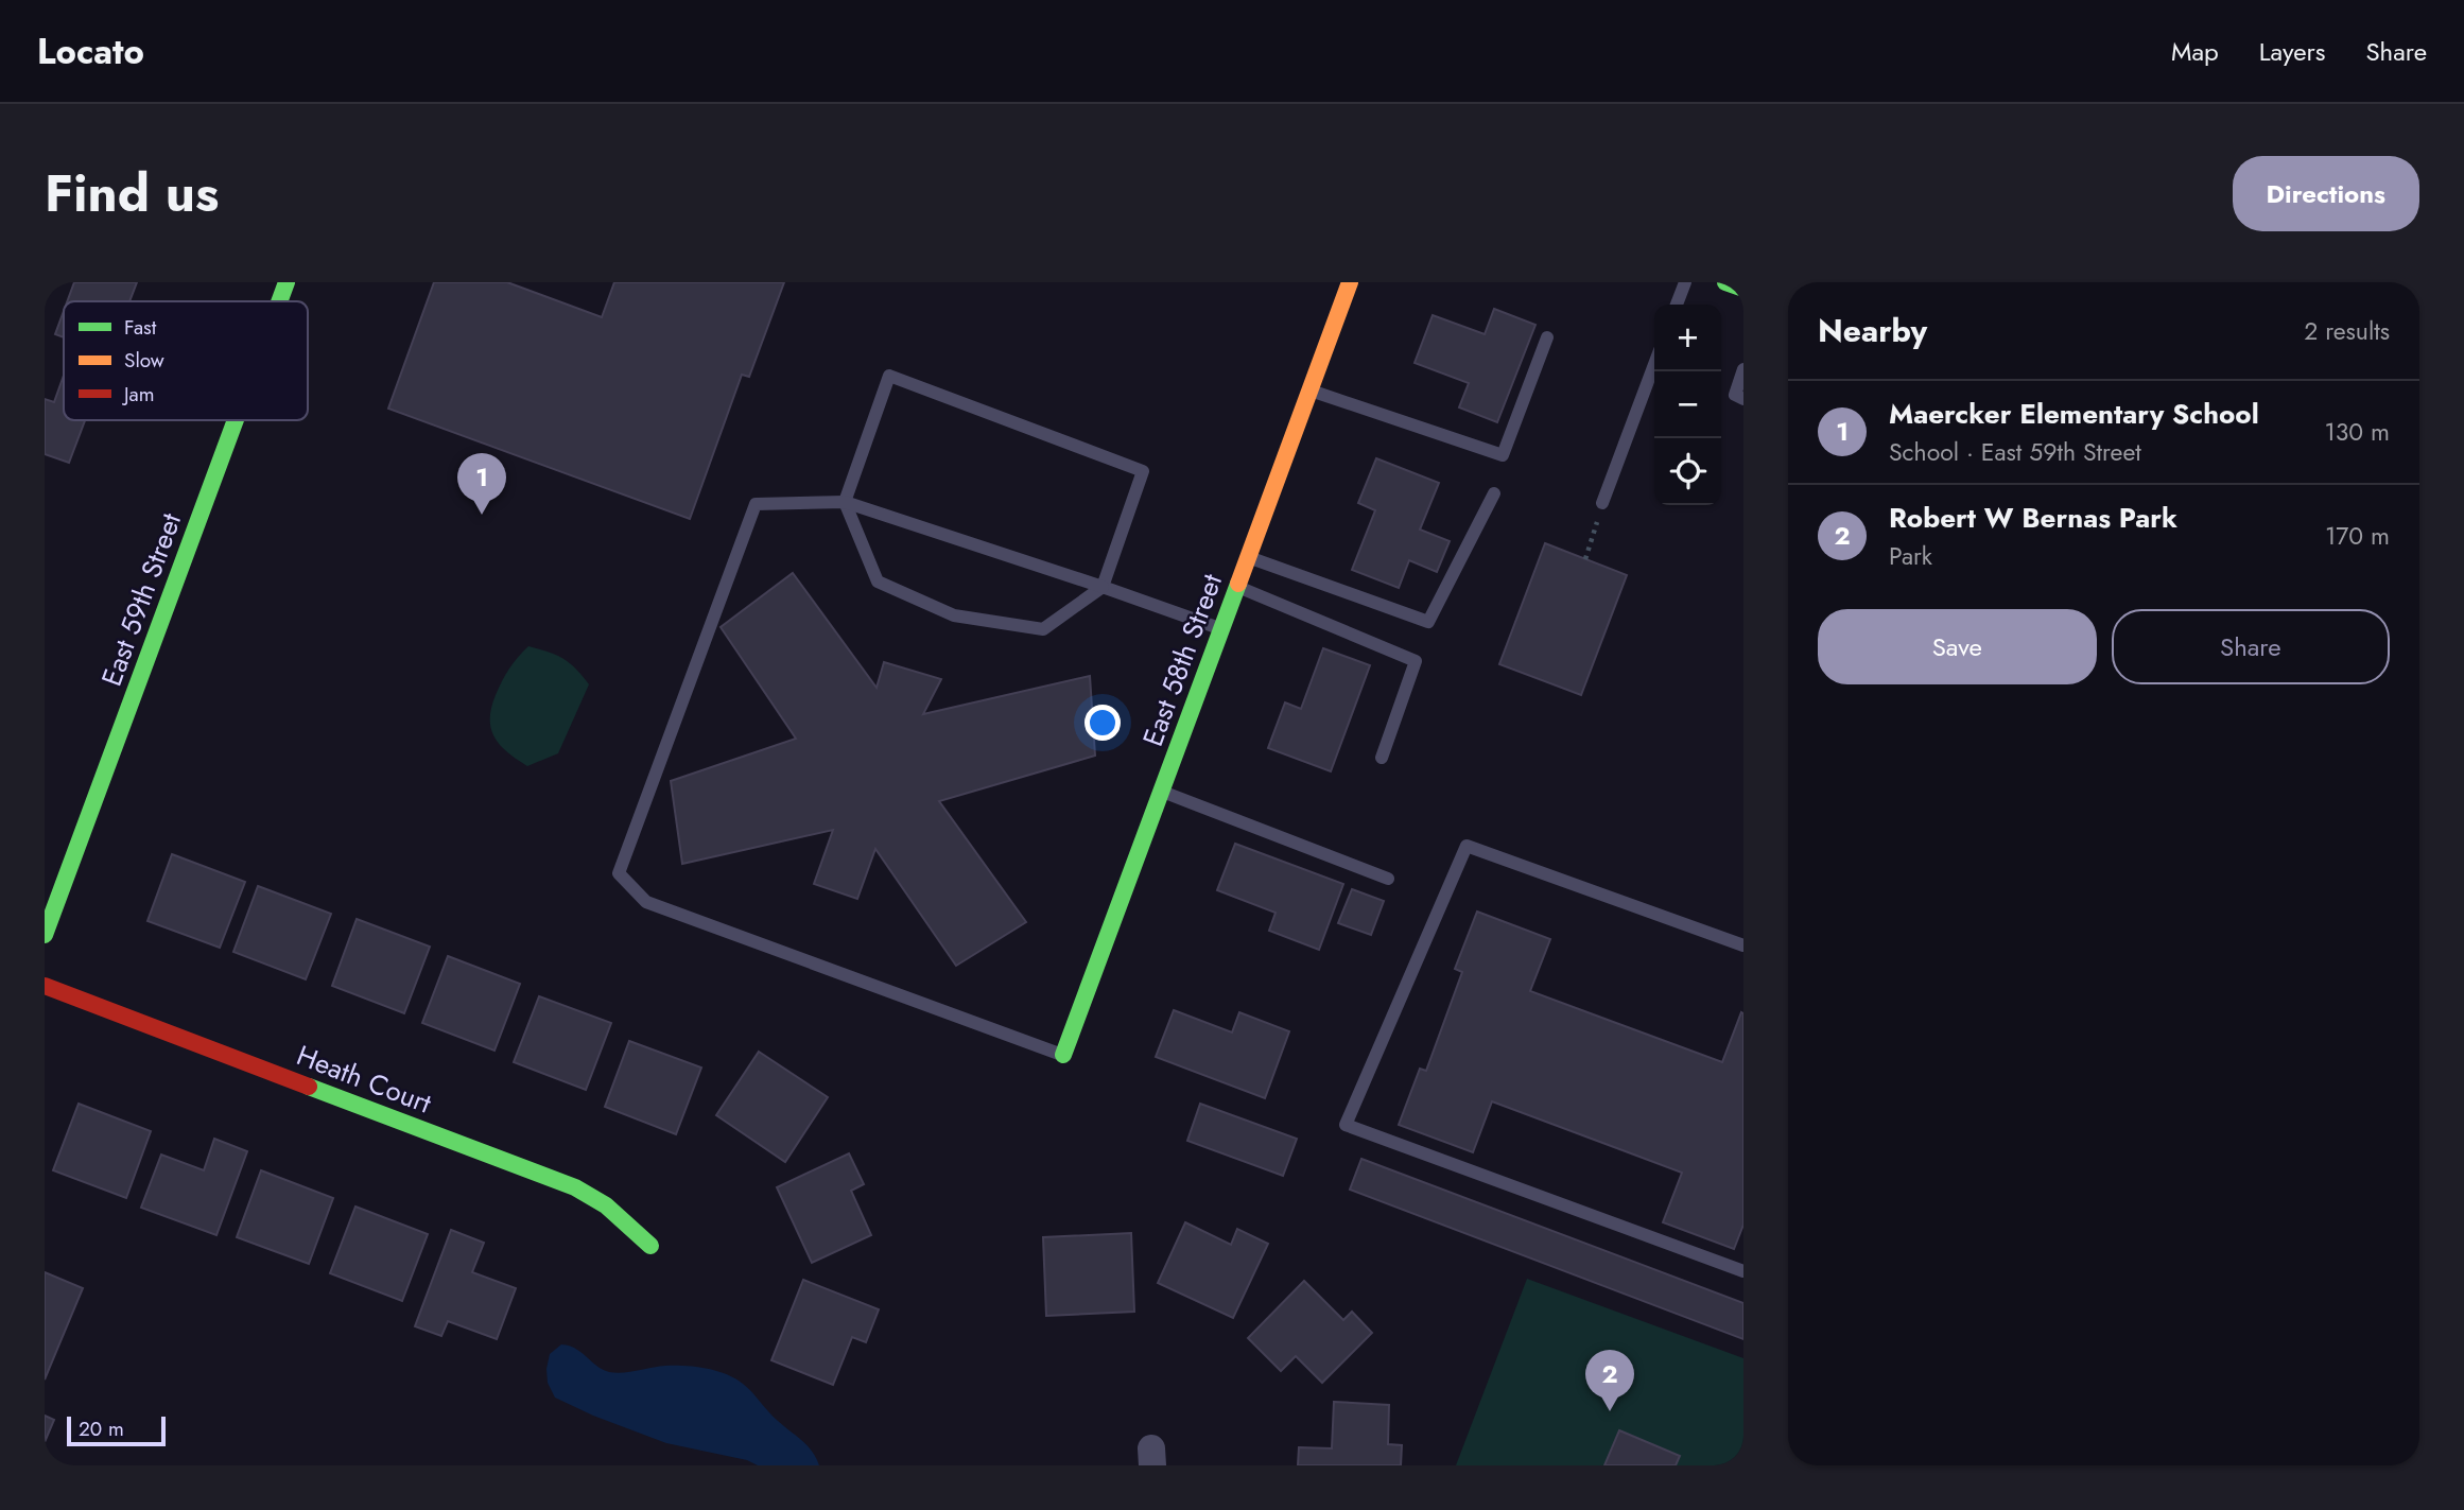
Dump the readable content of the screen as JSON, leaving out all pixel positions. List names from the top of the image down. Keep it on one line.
{"streets":{"street":["East 59th Street","East 58th Street","Heath Court"]},"legend":["Fast","Slow","Jam"],"scale_bar":"20 m","page":{"header":"Locato","nav":["Map","Layers","Share"],"title":"Find us","buttons":["Directions",["Save","Share"]],"heading":["Nearby","2 results"],"map_buttons":["+","−"],"list":[{"mark":"1","name":"Maercker Elementary School","note":"School · East 59th Street","value":"130 m"},{"mark":"2","name":"Robert W Bernas Park","note":"Park","value":"170 m"}],"pins":["1","2"],"scale":"20 m"}}
